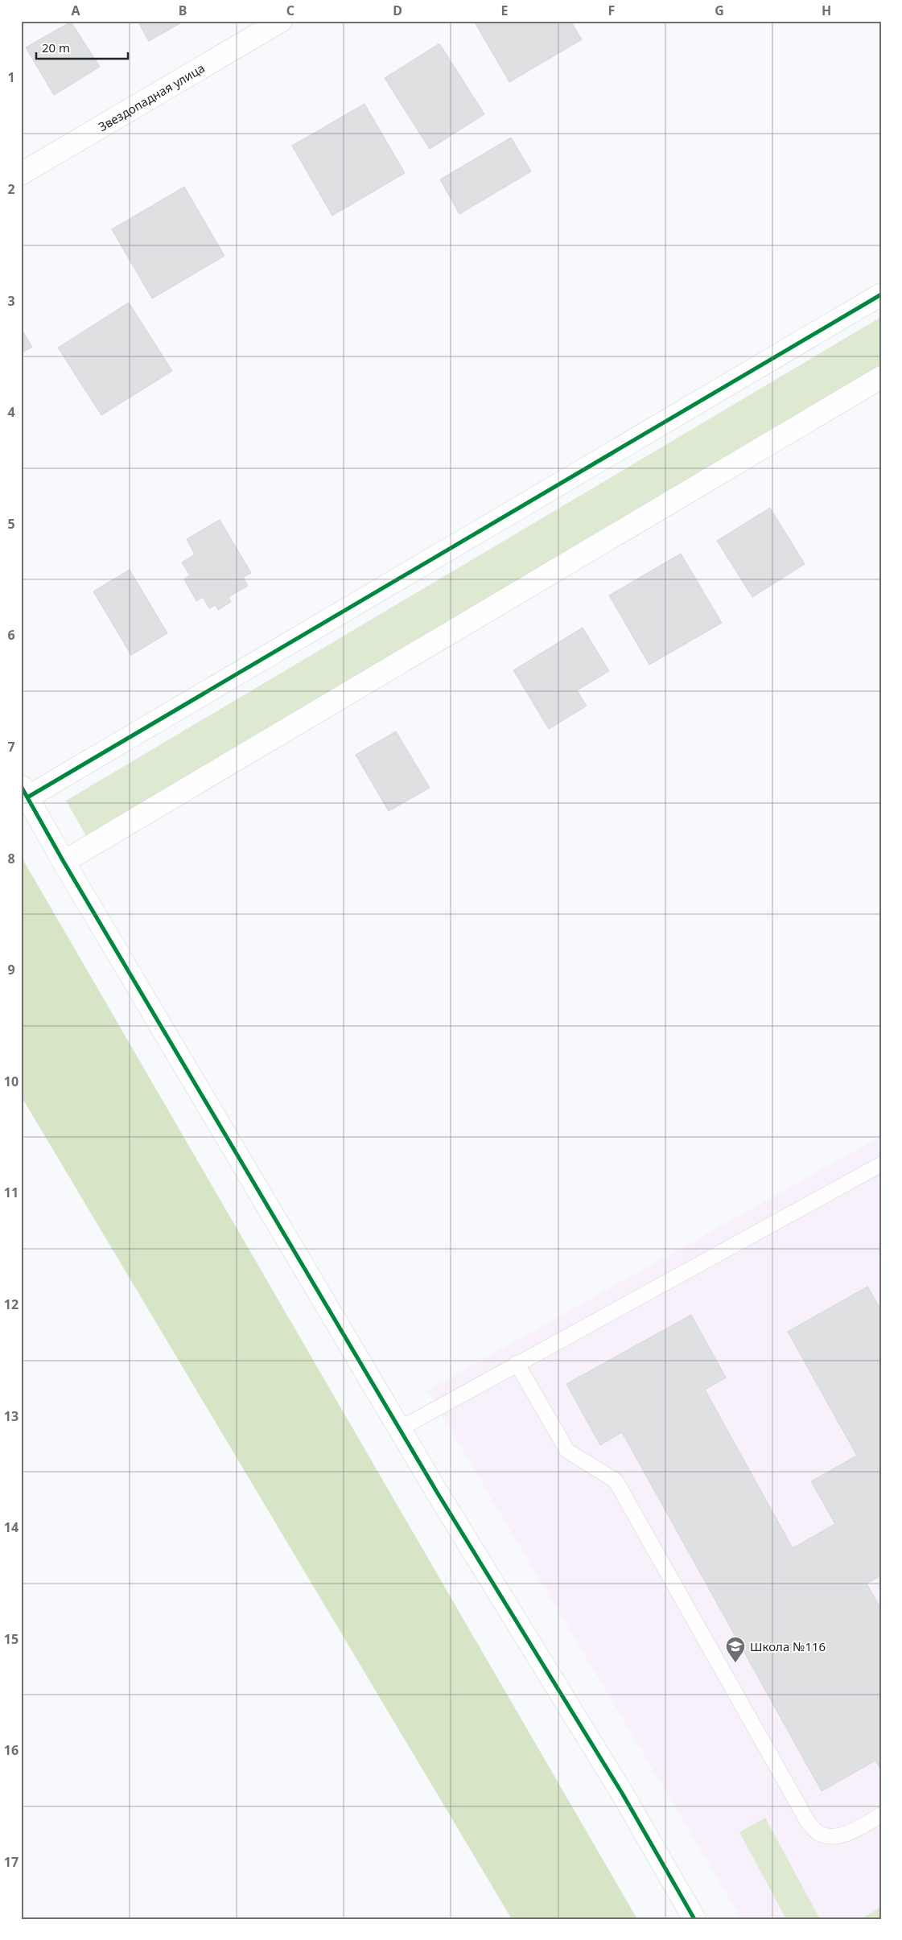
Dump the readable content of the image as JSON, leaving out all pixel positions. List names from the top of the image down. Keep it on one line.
{"streets":{"street":["Звездопадная улица"]},"places":{"school or university":["Школа №116"]},"scale_bar":"20 m","grid":{"columns":["A","B","C","D","E","F","G","H"],"rows":["1","2","3","4","5","6","7","8","9","10","11","12","13","14","15","16","17"]}}
